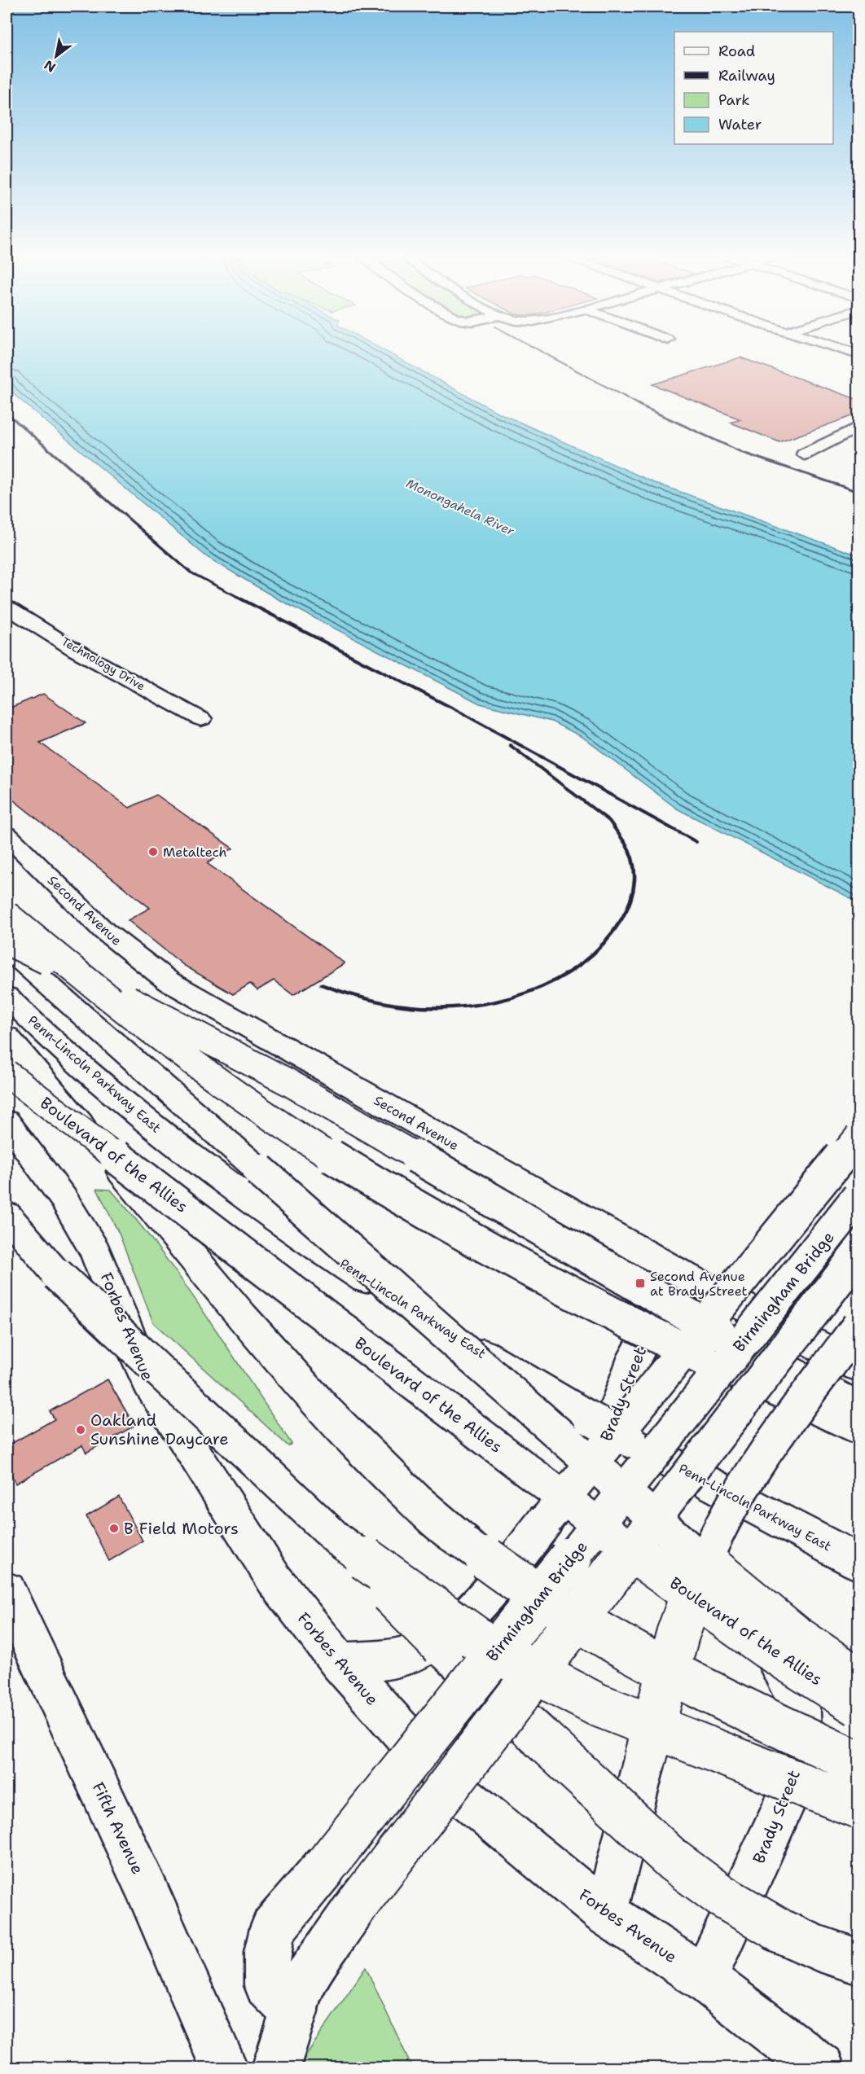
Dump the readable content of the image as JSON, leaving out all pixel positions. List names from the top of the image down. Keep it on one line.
{"streets":{"main road":["Technology Drive","Second Avenue","Penn-Lincoln Parkway East","Boulevard of the Allies","Birmingham Bridge","Forbes Avenue","Brady Street","Fifth Avenue"]},"crossings":[["Second Avenue","Brady Street"],["Forbes Avenue","Brady Street"]],"water":["Monongahela River"],"places":{"other":["Metaltech","Oakland Sunshine Daycare","B Field Motors"],"transit":["Second Avenue at Brady Street"]},"legend":["Road","Railway","Park","Water"],"north":"bottom left"}
